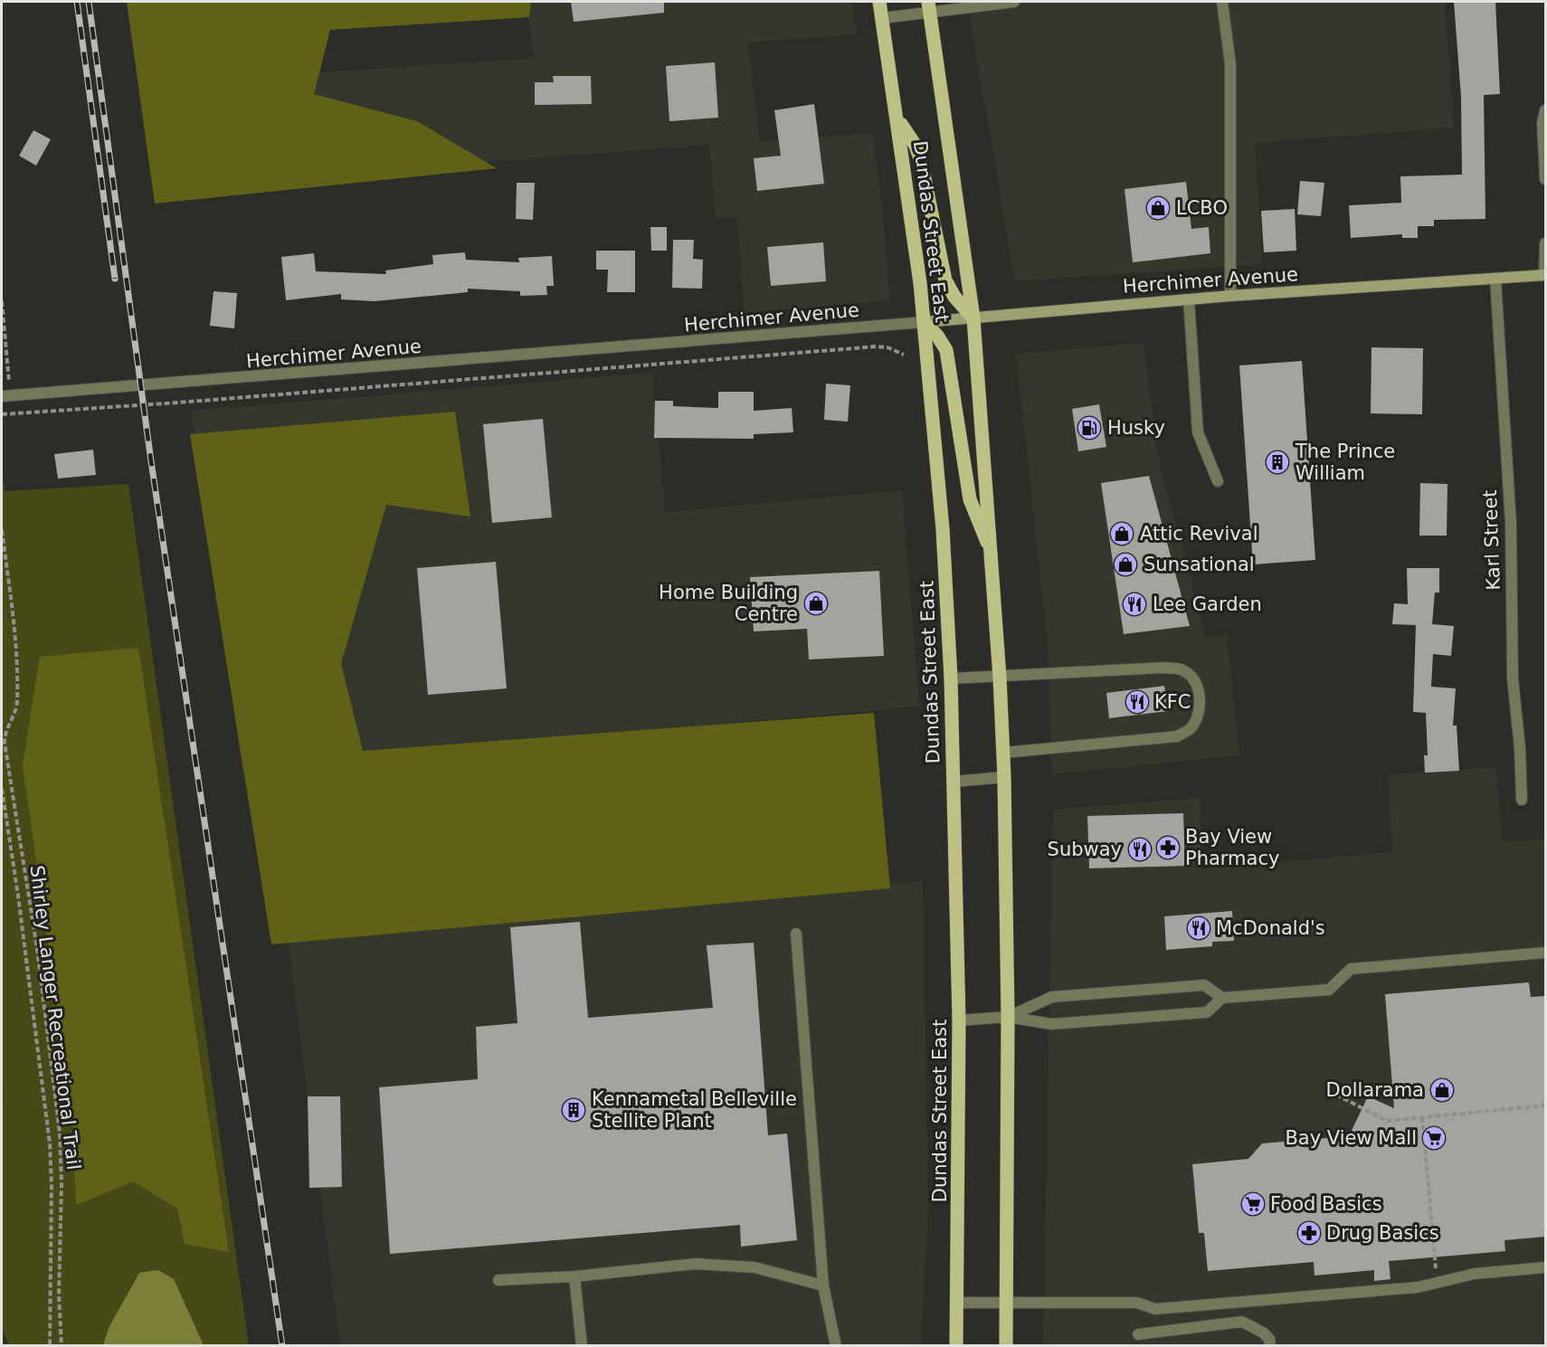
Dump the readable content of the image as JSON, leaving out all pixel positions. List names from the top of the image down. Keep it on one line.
{"streets":{"main road":["Dundas Street East"],"street":["Herchimer Avenue","Karl Street"],"path":["Shirley Langer Recreational Trail"]},"crossings":[["Dundas Street East","Herchimer Avenue"],["Herchimer Avenue","Karl Street"]],"places":{"shop":["LCBO","Attic Revival","Sunsational","Home Building Centre","Dollarama"],"fuel station":["Husky"],"building":["The Prince William","Kennametal Belleville Stellite Plant"],"restaurant":["Lee Garden","KFC","Subway","McDonald's"],"pharmacy":["Bay View Pharmacy","Drug Basics"],"supermarket":["Bay View Mall","Food Basics"]}}
